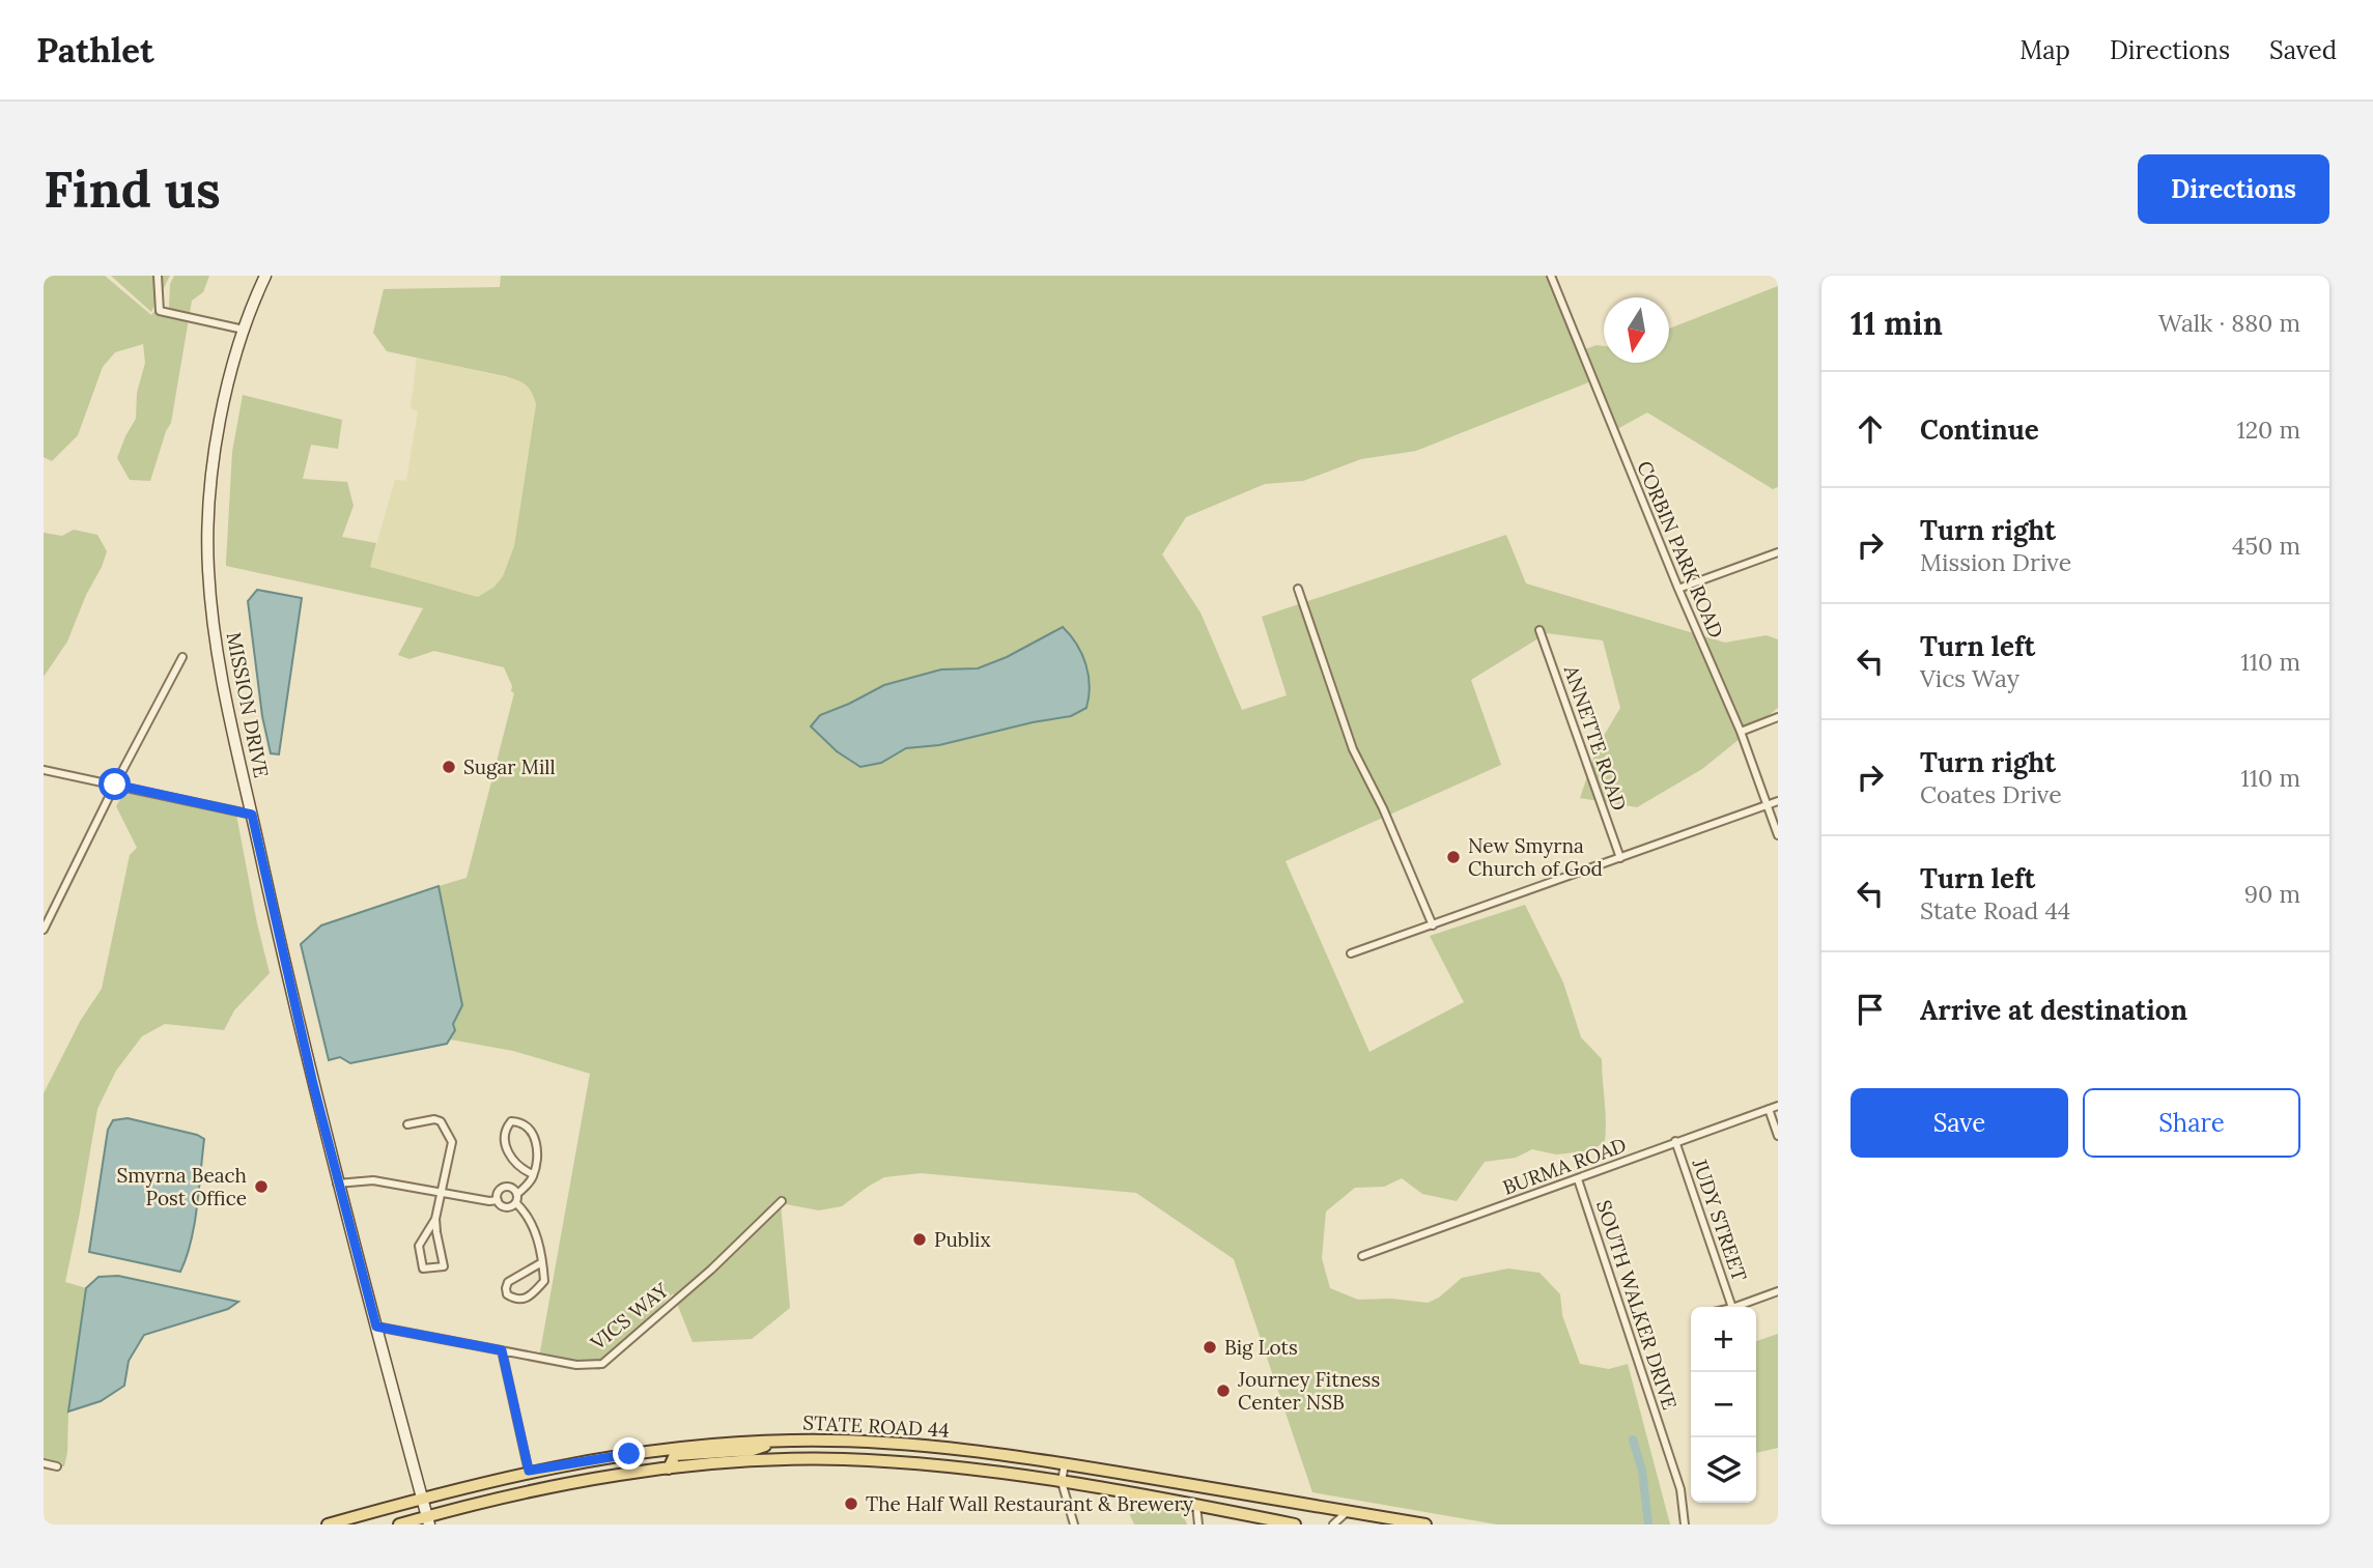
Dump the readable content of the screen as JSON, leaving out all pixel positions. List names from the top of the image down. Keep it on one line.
{"streets":{"main road":["STATE ROAD 44"],"street":["CORBIN PARK ROAD","MISSION DRIVE","ANNETTE ROAD","BURMA ROAD","JUDY STREET","SOUTH WALKER DRIVE","VICS WAY"]},"crossings":[["MISSION DRIVE","VICS WAY"],["MISSION DRIVE","STATE ROAD 44"],["BURMA ROAD","JUDY STREET"],["BURMA ROAD","SOUTH WALKER DRIVE"]],"places":["Sugar Mill","New Smyrna Church of God","Smyrna Beach Post Office","Publix","Big Lots","Journey Fitness Center NSB","The Half Wall Restaurant & Brewery"],"north":"bottom","page":{"header":"Pathlet","nav":["Map","Directions","Saved"],"buttons":["Directions",["Save","Share"]],"title":"Find us","heading":["11 min","Walk · 880 m"],"list":[["Continue","120 m"],["Turn right","Mission Drive","450 m"],["Turn left","Vics Way","110 m"],["Turn right","Coates Drive","110 m"],["Turn left","State Road 44","90 m"],"Arrive at destination"],"map_buttons":["+","−"]}}
